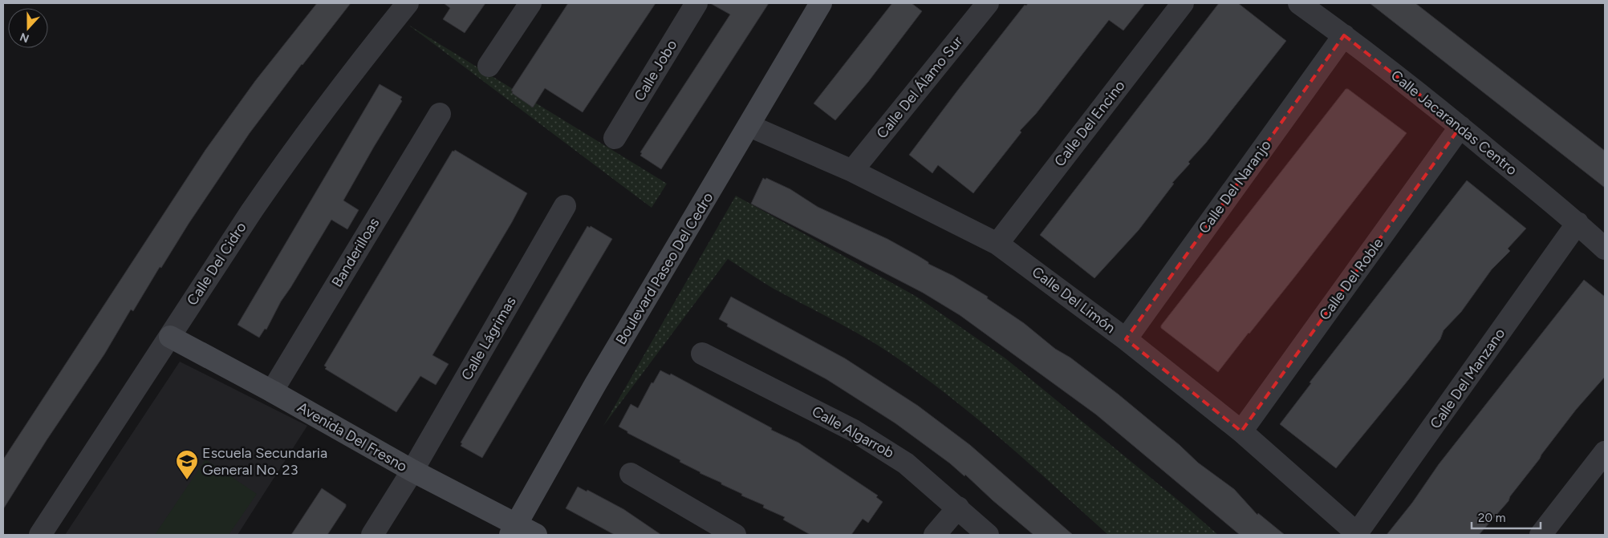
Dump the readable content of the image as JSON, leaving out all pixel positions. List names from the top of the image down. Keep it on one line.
{"streets":{"street":["Calle Jobo","Calle Del Álamo Sur","Calle Jacarandas Centro","Calle Del Encino","Calle Del Naranjo","Banderilloas","Calle Del Cidro","Boulevard Paseo Del Cedro","Calle Del Roble","Calle Del Limón","Calle Lágrimas","Calle Del Manzano","Calle Algarrob","Avenida Del Fresno"]},"crossings":[["Calle Del Álamo Sur","Calle Del Limón"],["Calle Jacarandas Centro","Calle Del Naranjo"],["Calle Jacarandas Centro","Calle Del Roble"],["Calle Jacarandas Centro","Calle Del Manzano"],["Calle Del Encino","Calle Del Limón"],["Calle Del Naranjo","Calle Del Limón"],["Banderilloas","Avenida Del Fresno"],["Calle Del Cidro","Avenida Del Fresno"],["Boulevard Paseo Del Cedro","Calle Del Limón"],["Boulevard Paseo Del Cedro","Avenida Del Fresno"],["Calle Del Roble","Calle Del Limón"],["Calle Del Limón","Calle Del Manzano"],["Calle Lágrimas","Avenida Del Fresno"]],"places":{"school or university":["Escuela Secundaria General No. 23"]},"scale_bar":"20 m","north":"bottom"}
